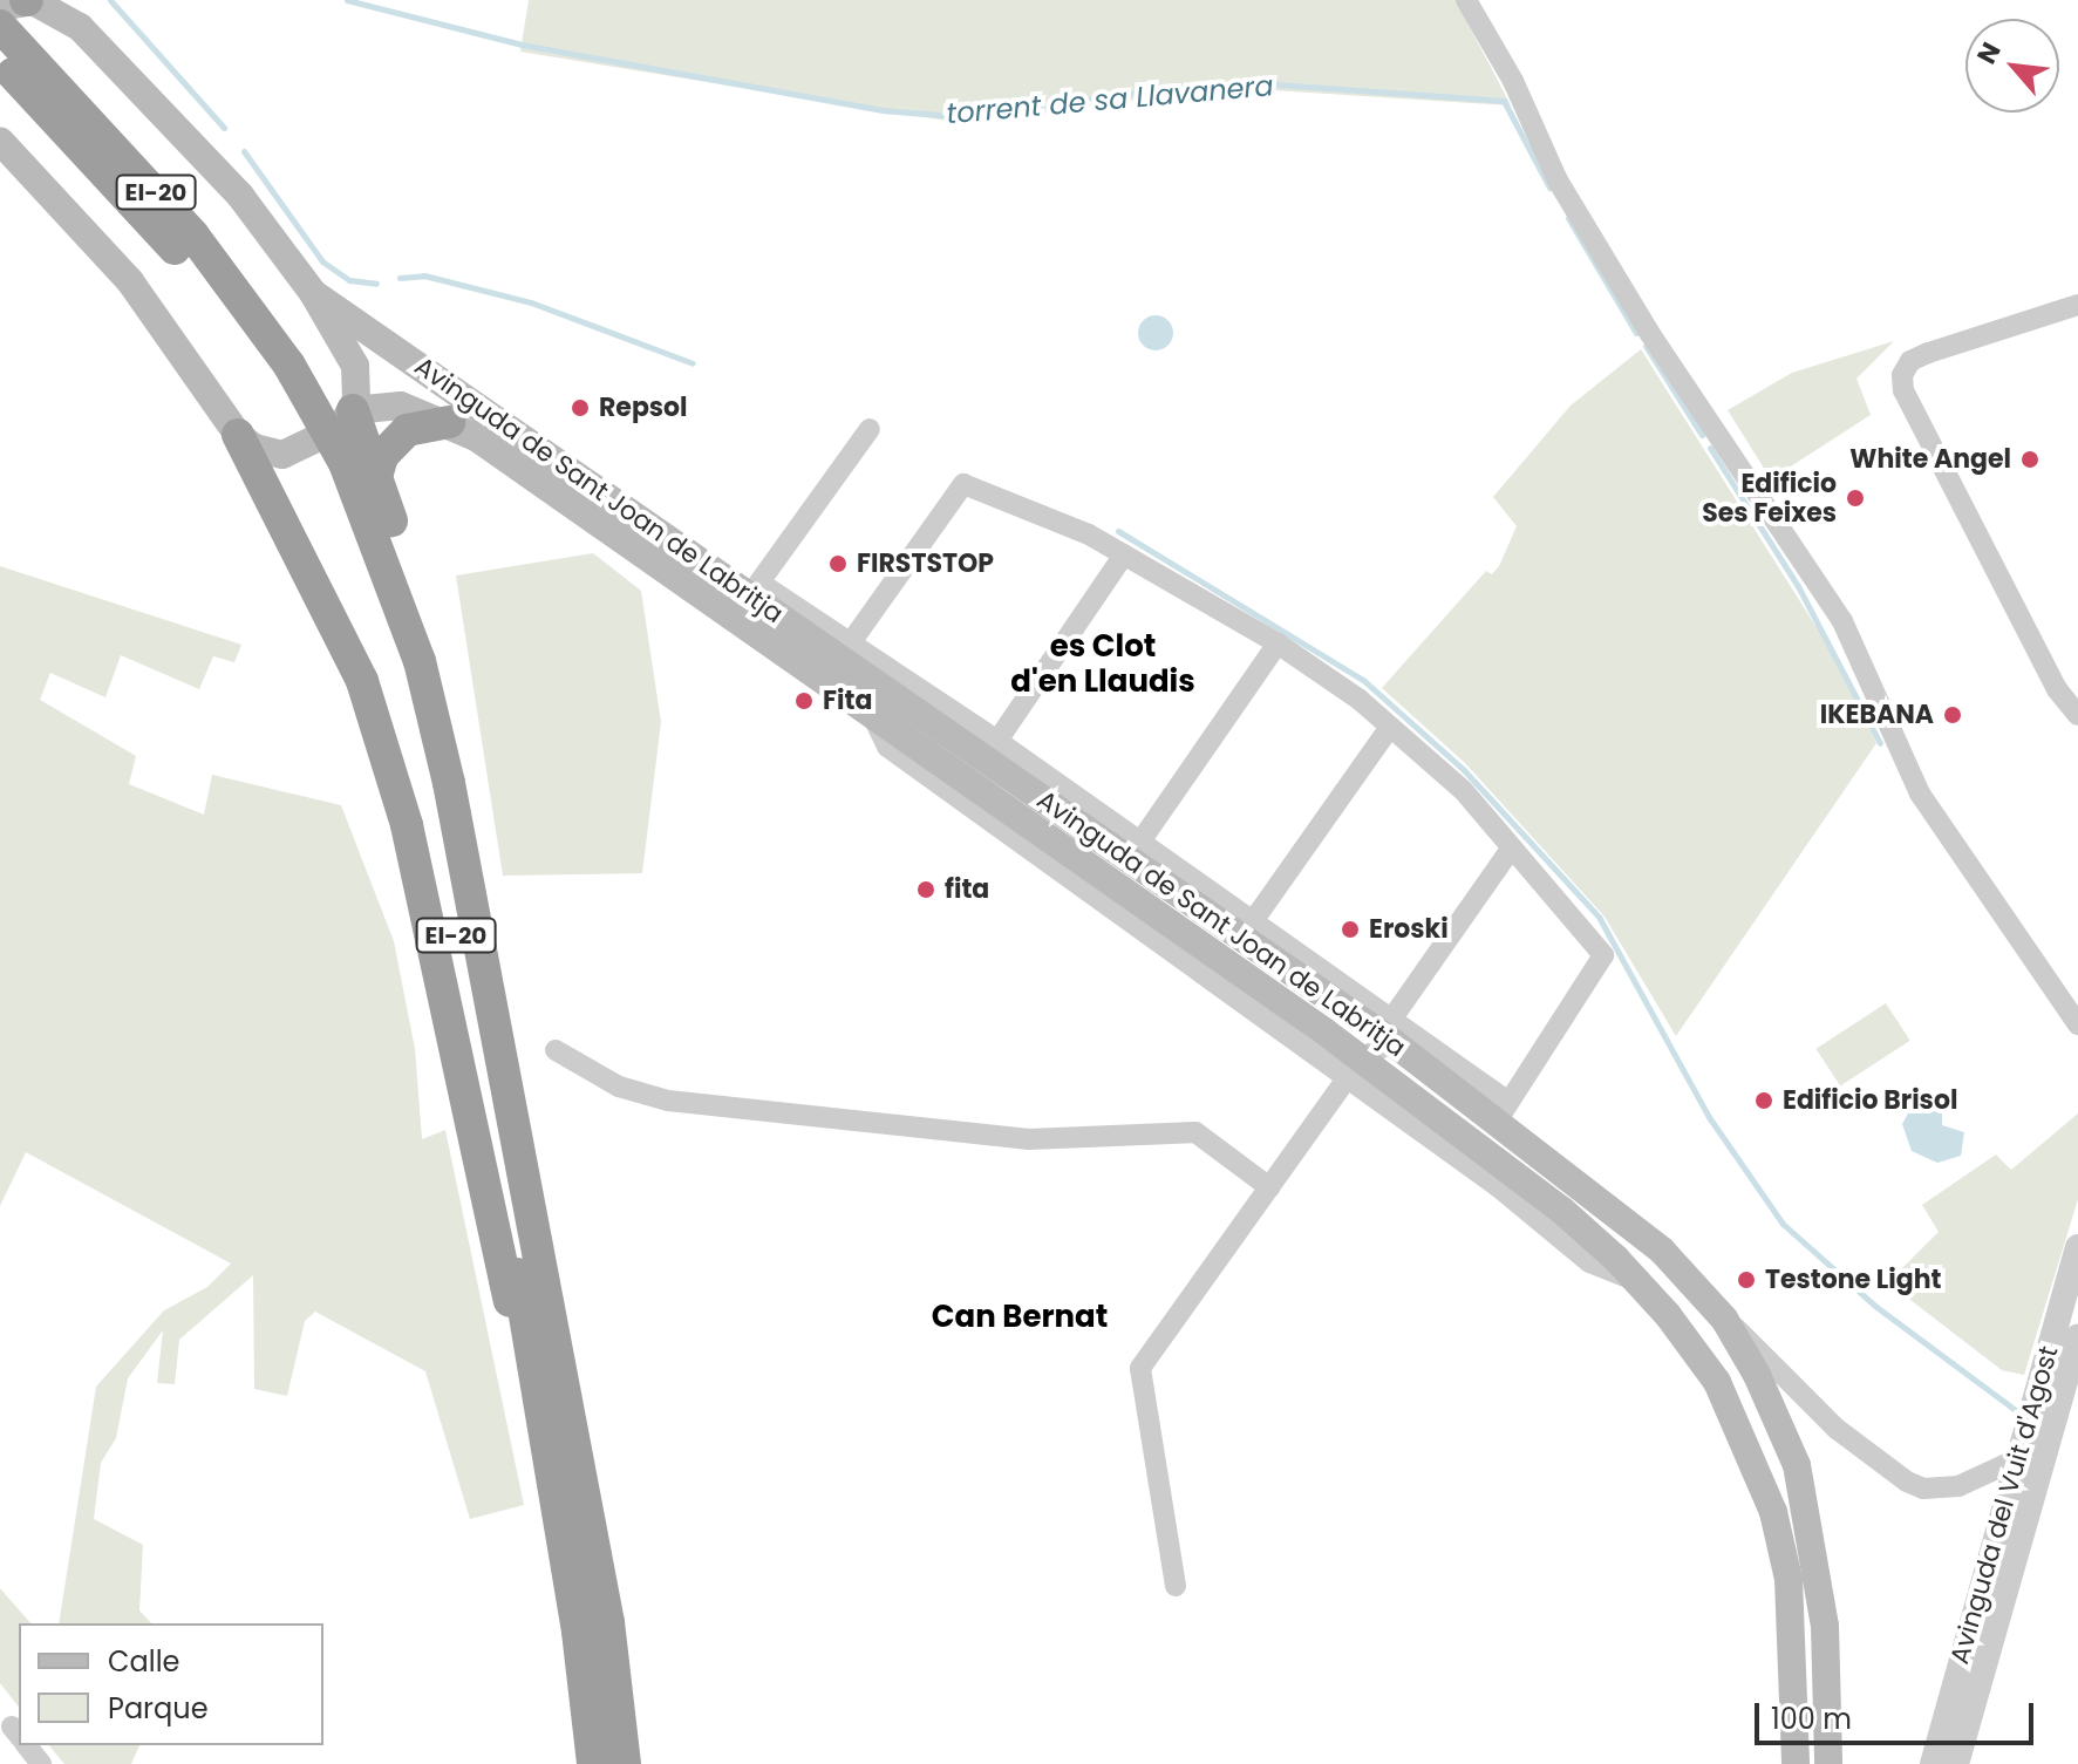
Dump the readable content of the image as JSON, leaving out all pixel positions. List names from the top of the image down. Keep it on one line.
{"streets":{"highway":["EI-20"],"main road":["Avinguda de Sant Joan de Labritja"],"street":["Avinguda del Vuit d'Agost"]},"districts":["es Clot d'en Llaudis","Can Bernat"],"water":["torrent de sa Llavanera"],"places":["Repsol","White Angel","Edificio Ses Feixes","FIRSTSTOP","Fita","IKEBANA","fita","Eroski","Edificio Brisol","Testone Light"],"legend":["Calle","Parque"],"scale_bar":"100 m","north":"top left"}
